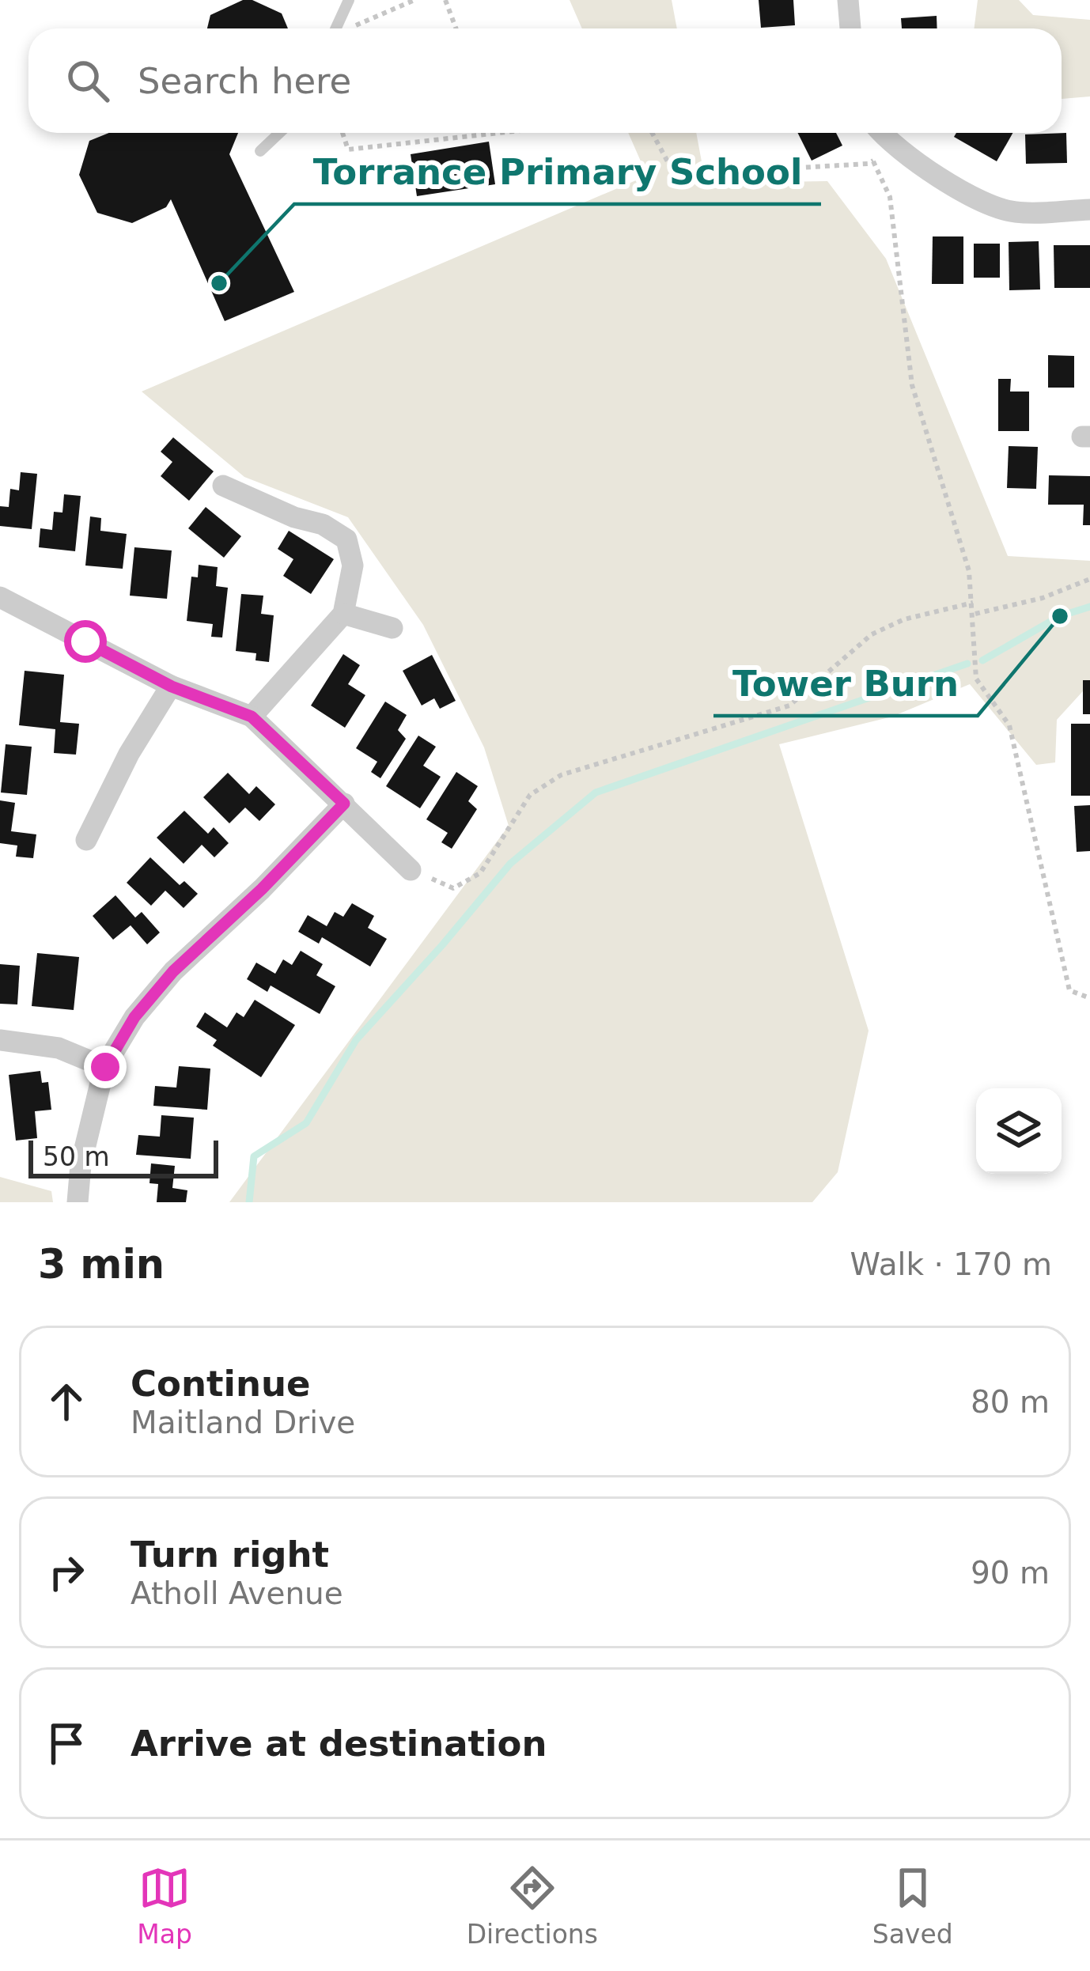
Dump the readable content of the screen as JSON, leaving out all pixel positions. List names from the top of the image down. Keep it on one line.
{"places":["Torrance Primary School","Tower Burn"],"scale_bar":"50 m","page":{"search":"Search here","scale":"50 m","heading":["3 min","Walk · 170 m"],"list":[["Continue","Maitland Drive","80 m"],["Turn right","Atholl Avenue","90 m"],"Arrive at destination"],"nav":["Map","Directions","Saved"]}}
